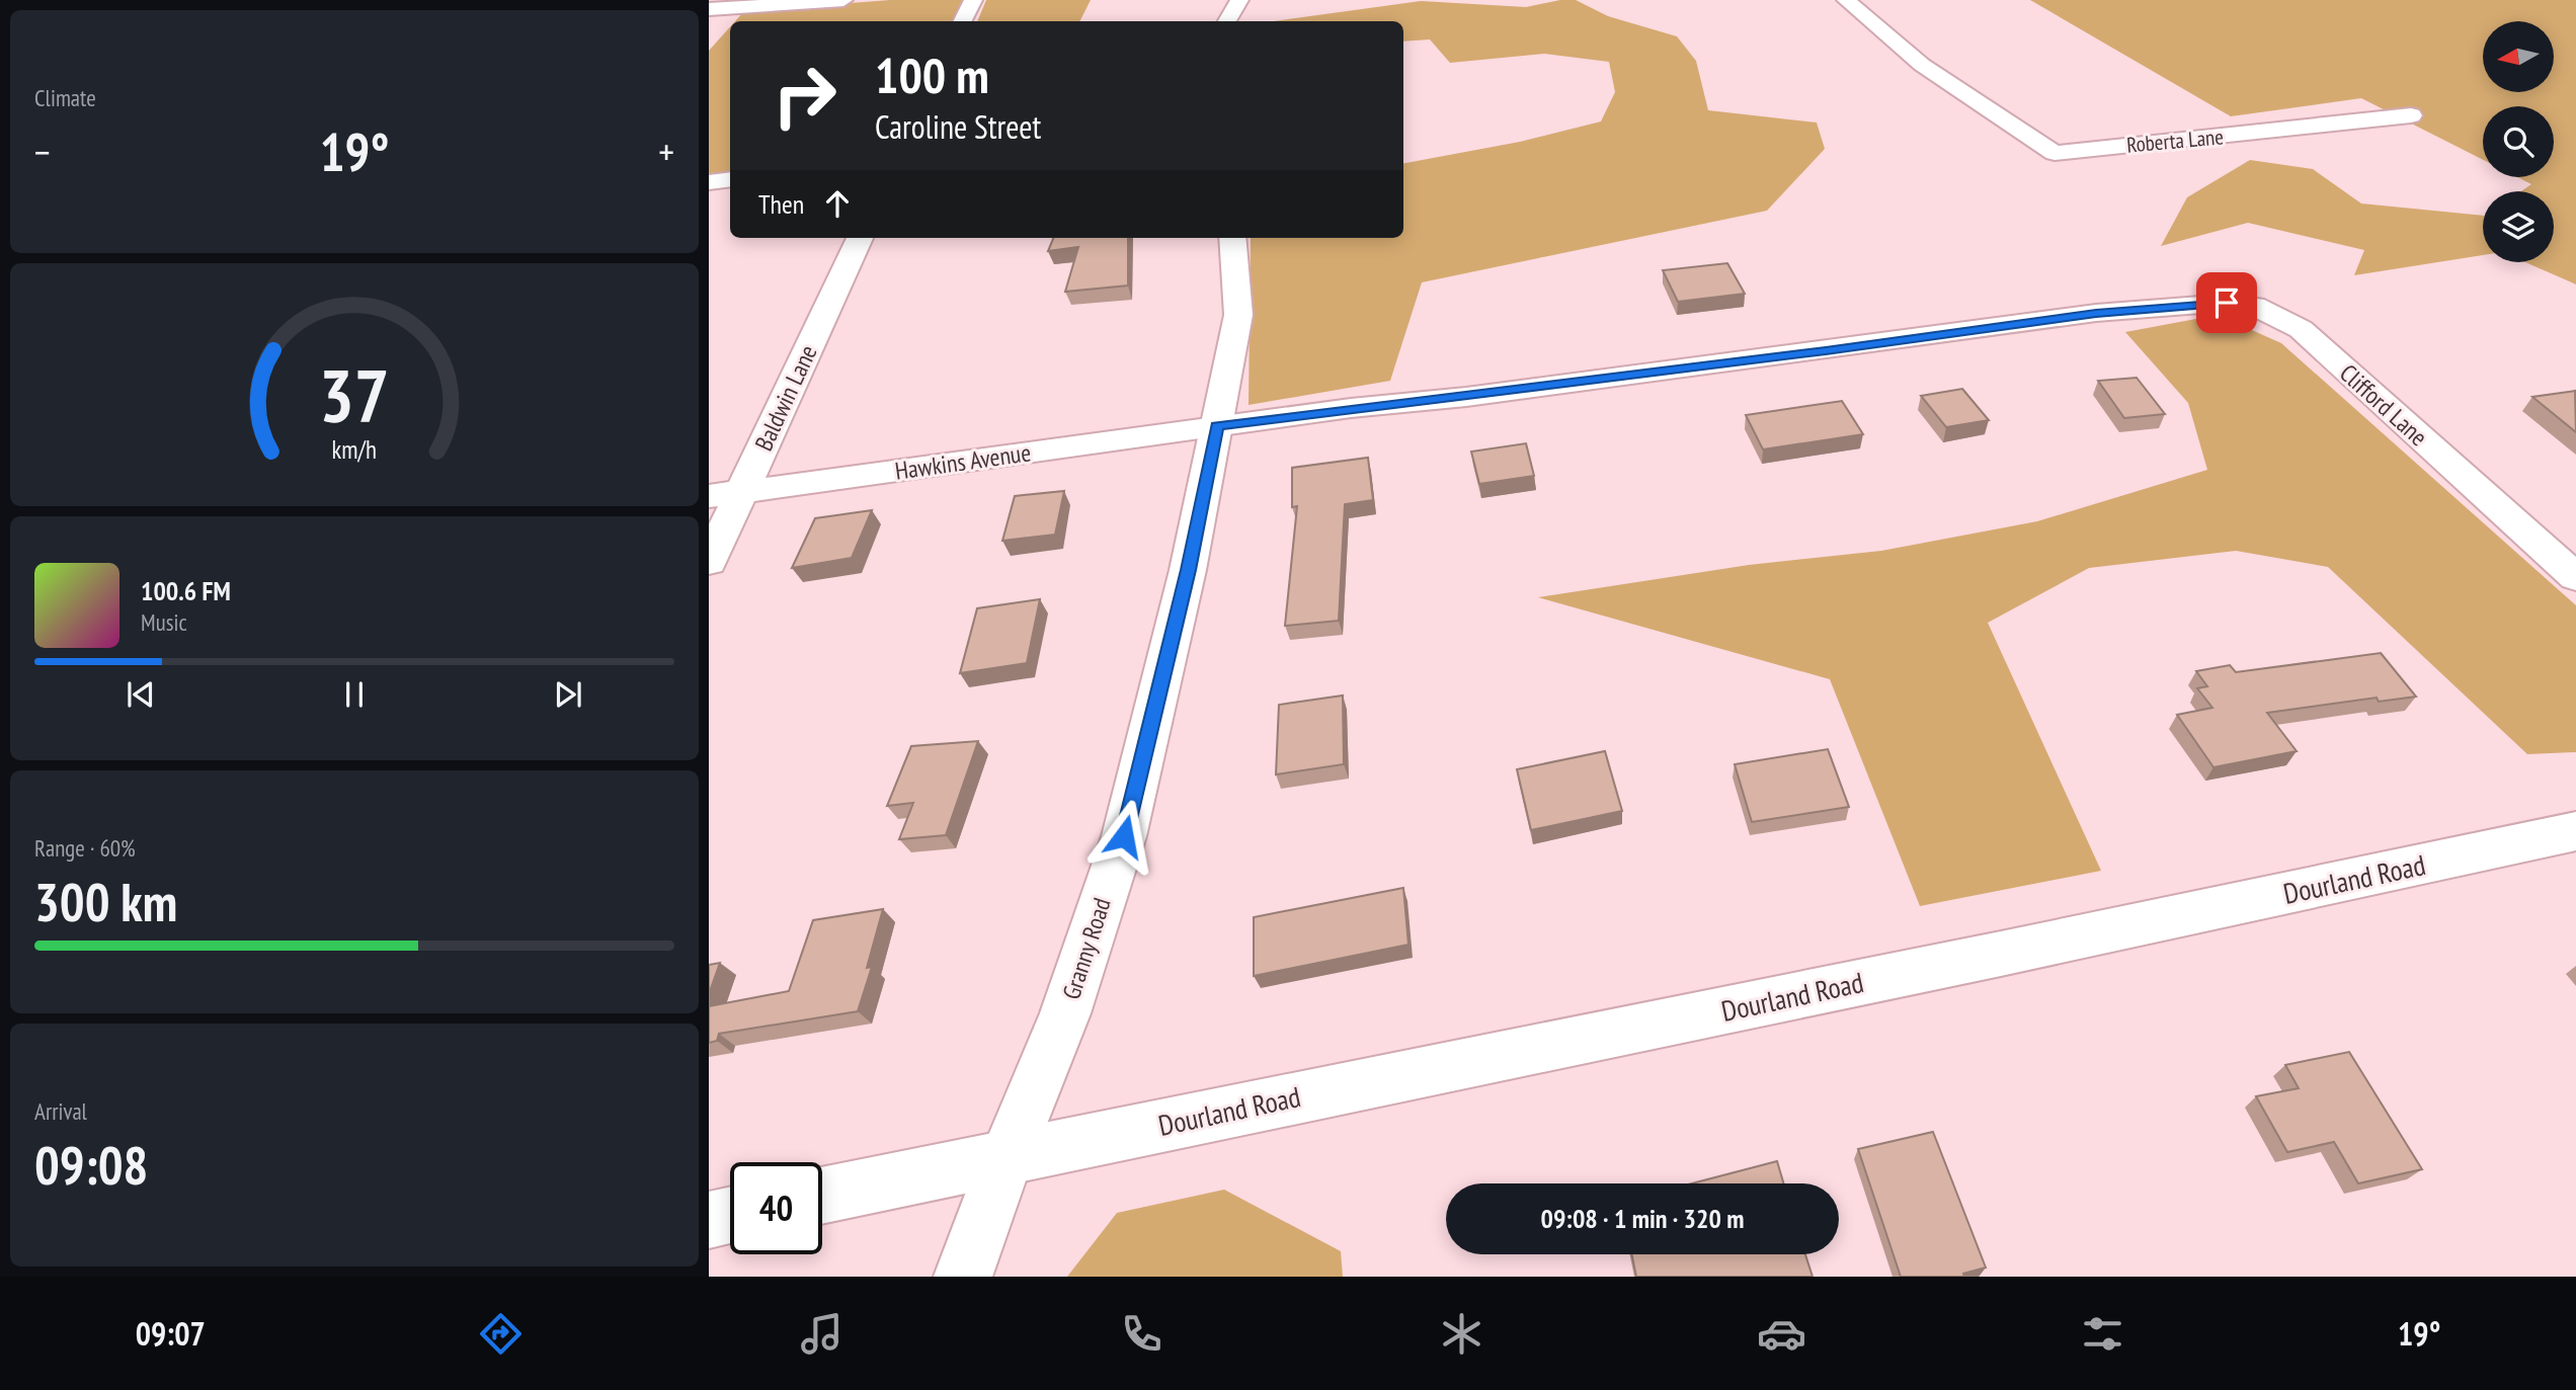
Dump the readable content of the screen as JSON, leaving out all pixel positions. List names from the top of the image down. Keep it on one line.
{"streets":{"street":["Roberta Lane","Baldwin Lane","Clifford Lane","Hawkins Avenue","Dourland Road","Granny Road"]},"crossings":[["Baldwin Lane","Hawkins Avenue"],["Clifford Lane","Hawkins Avenue"],["Clifford Lane","Granny Road"],["Hawkins Avenue","Granny Road"],["Dourland Road","Granny Road"]],"north":"left","page":{"tile":["Climate",["Range · 60%","300 km"],["Arrival","09:08"]],"turn":["100 m","Caroline Street"],"heat":["−","19°","+"],"then":"Then","song":["100.6 FM","Music"],"limit":"40","trip":"09:08 · 1 min · 320 m","tabs":["09:07","19°"],"gauge":["37","km/h"]}}
